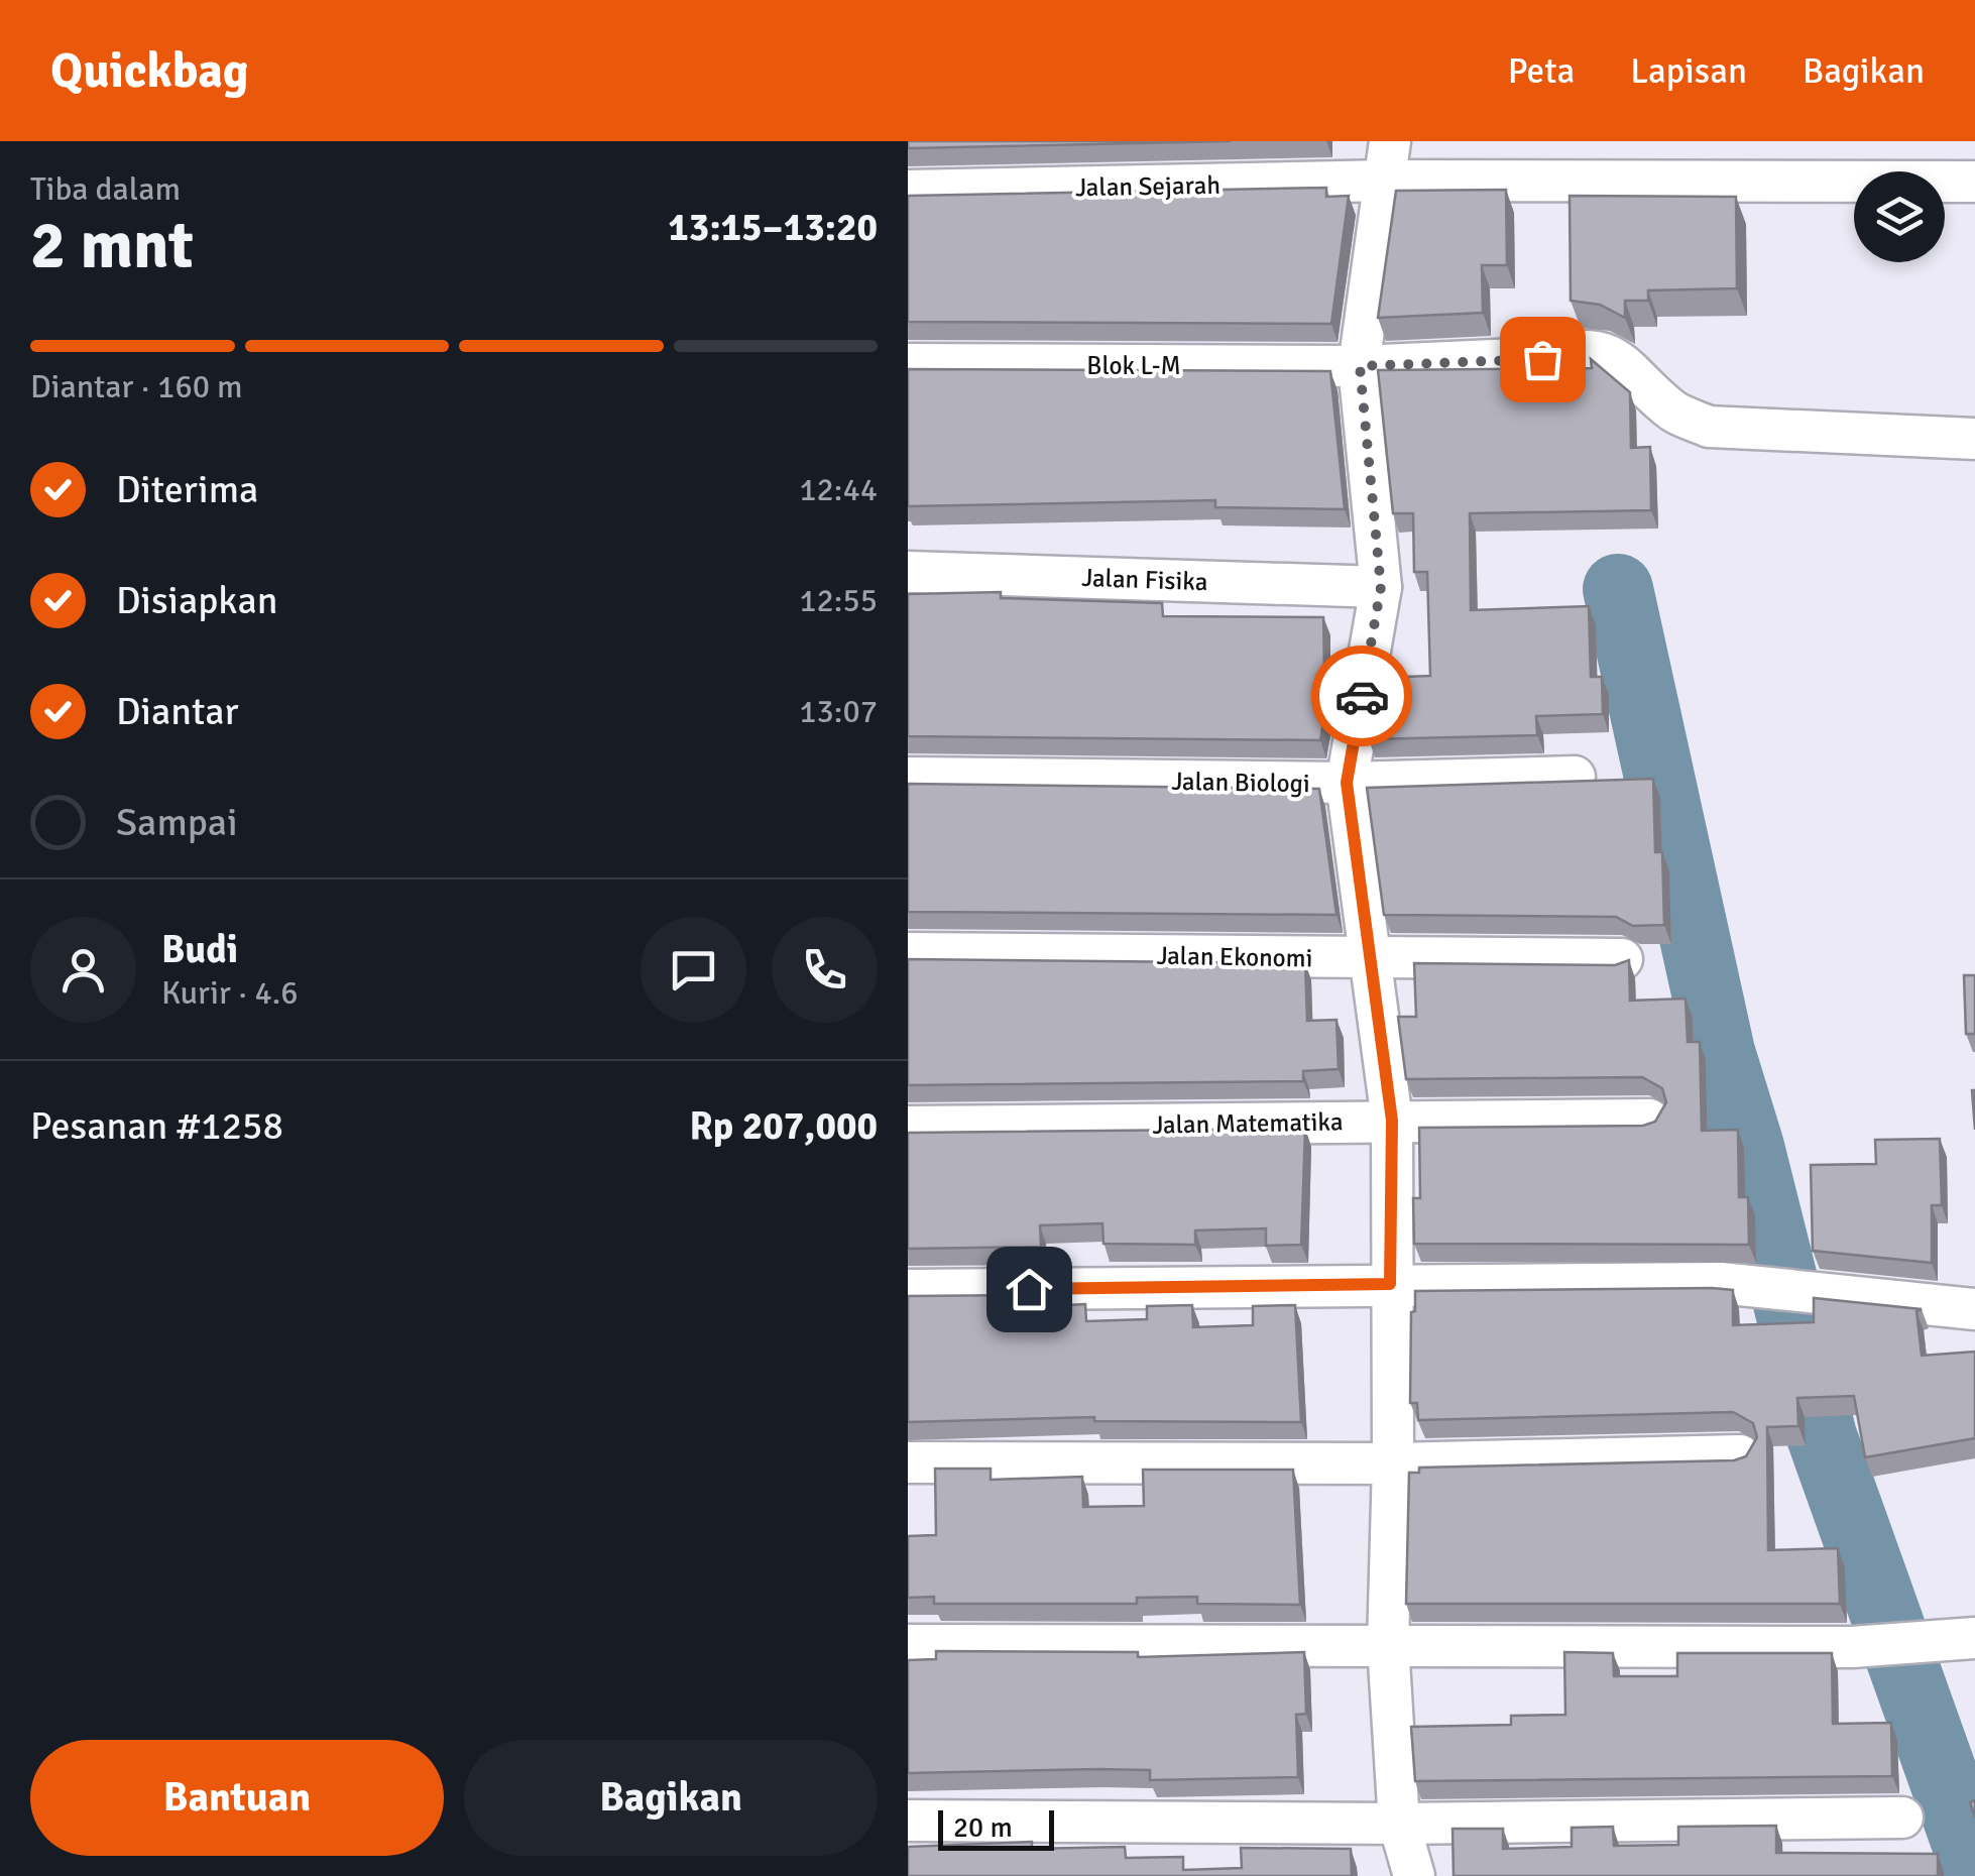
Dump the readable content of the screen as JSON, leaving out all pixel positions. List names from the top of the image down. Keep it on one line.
{"streets":{"street":["Jalan Sejarah","Blok L-M","Jalan Fisika","Jalan Biologi","Jalan Ekonomi","Jalan Matematika"]},"scale_bar":"20 m","page":{"header":"Quickbag","nav":["Peta","Lapisan","Bagikan"],"heading":["2 mnt","Tiba dalam","13:15–13:20"],"panel":["Budi","Kurir · 4.6","Pesanan #1258","Rp 207,000"],"bar":"Diantar · 160 m","list":[["Diterima","12:44"],["Disiapkan","12:55"],["Diantar","13:07"],"Sampai"],"buttons":["Bantuan","Bagikan"],"scale":"20 m"}}
